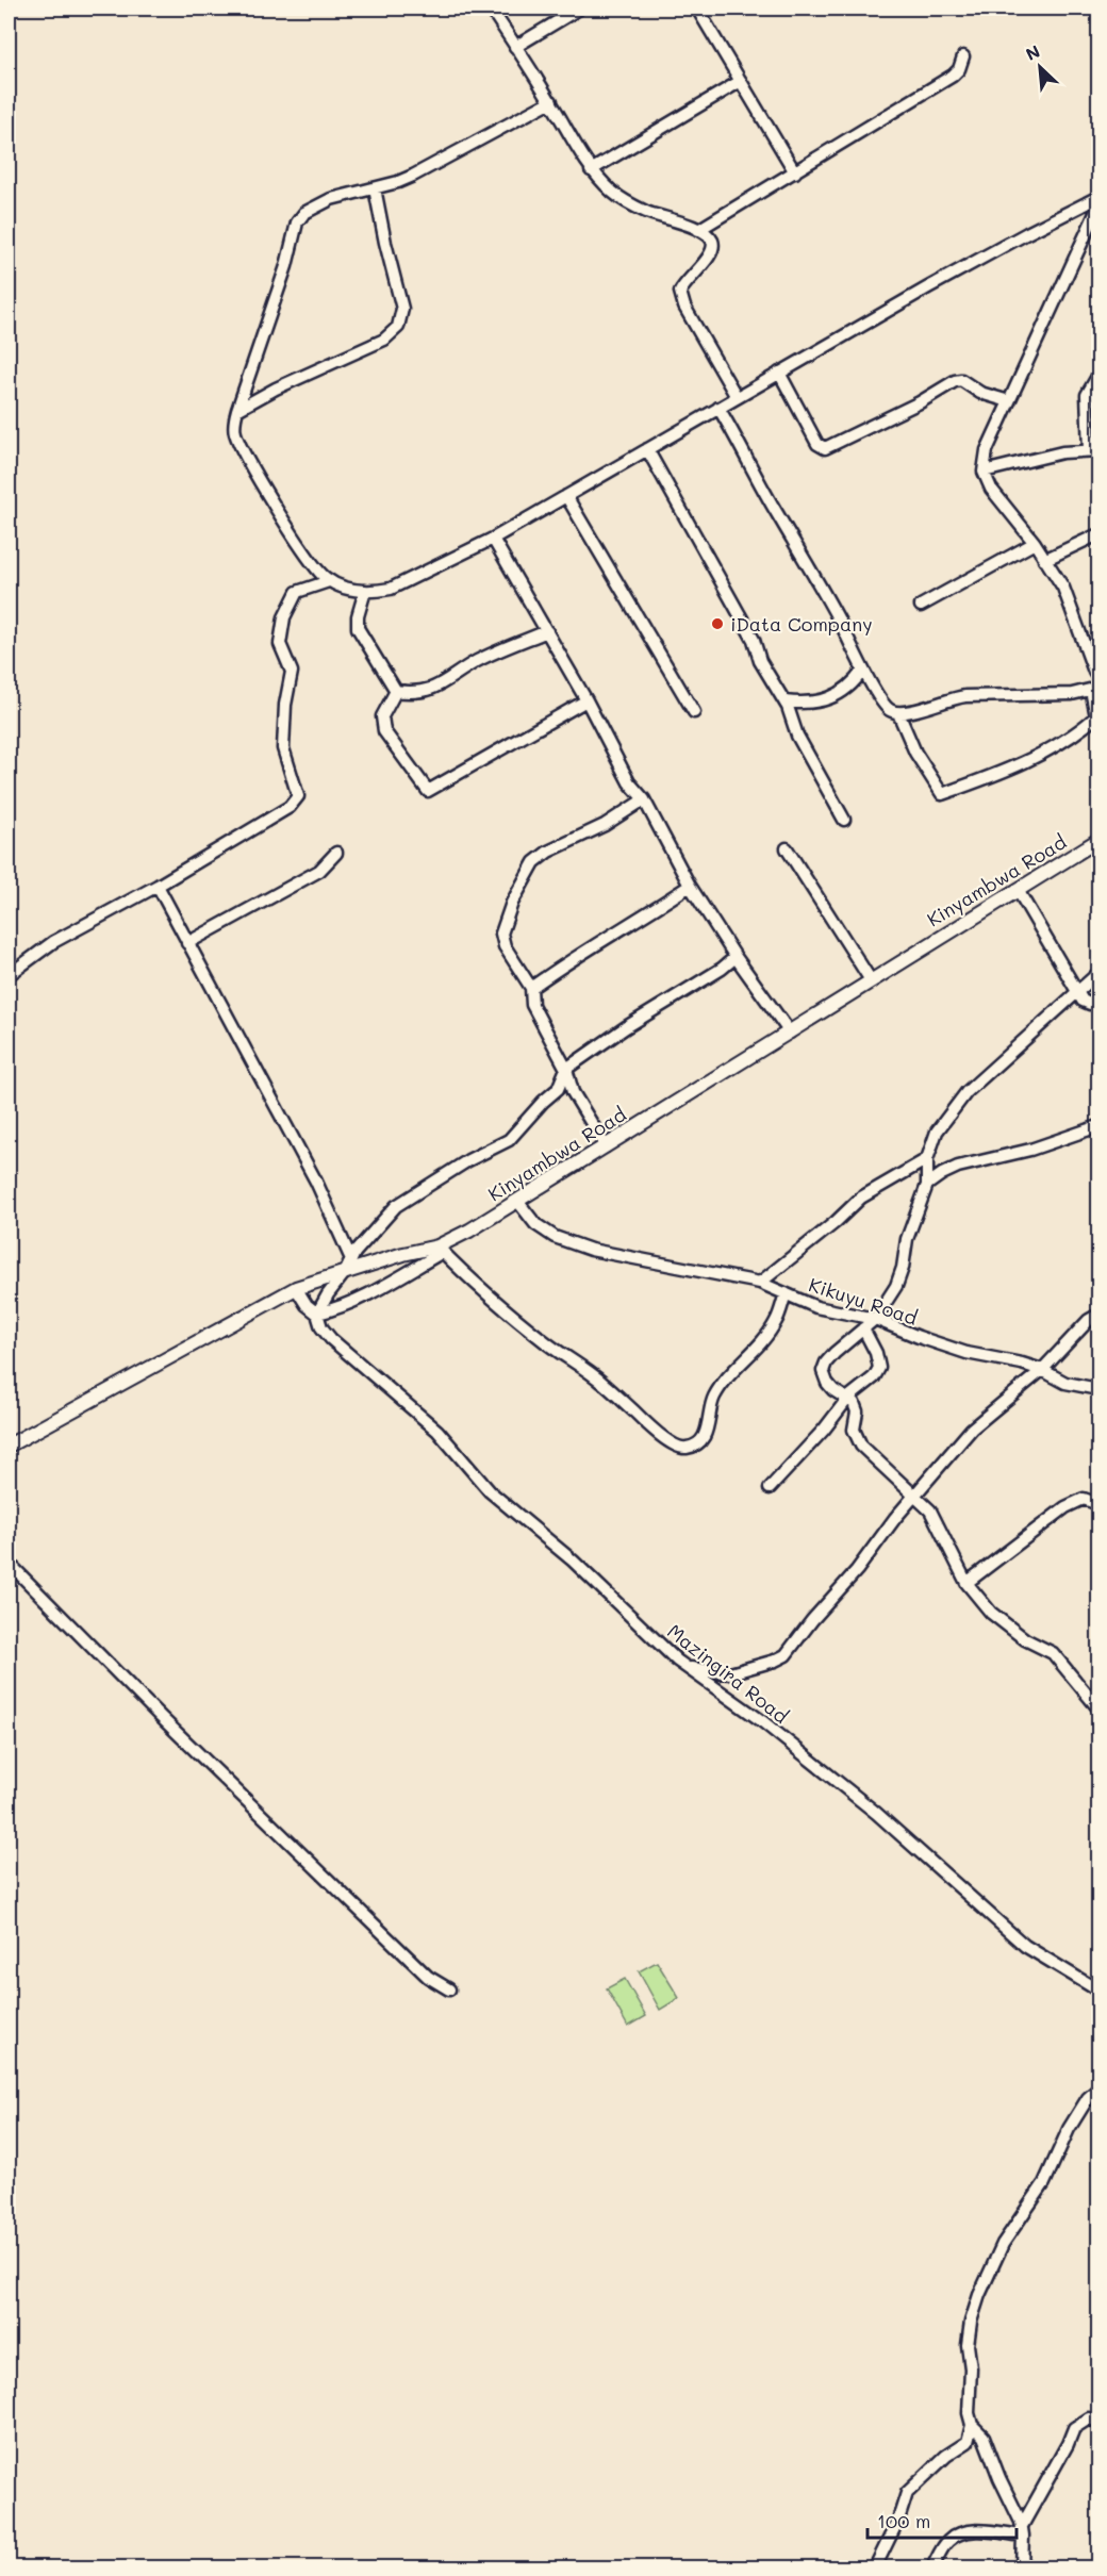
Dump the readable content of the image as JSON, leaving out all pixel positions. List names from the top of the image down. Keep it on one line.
{"streets":{"street":["Kinyambwa Road","Kikuyu Road","Mazingira Road"]},"crossings":[["Kinyambwa Road","Kikuyu Road"],["Kinyambwa Road","Mazingira Road"]],"places":["iData Company"],"scale_bar":"100 m","north":"top left"}
